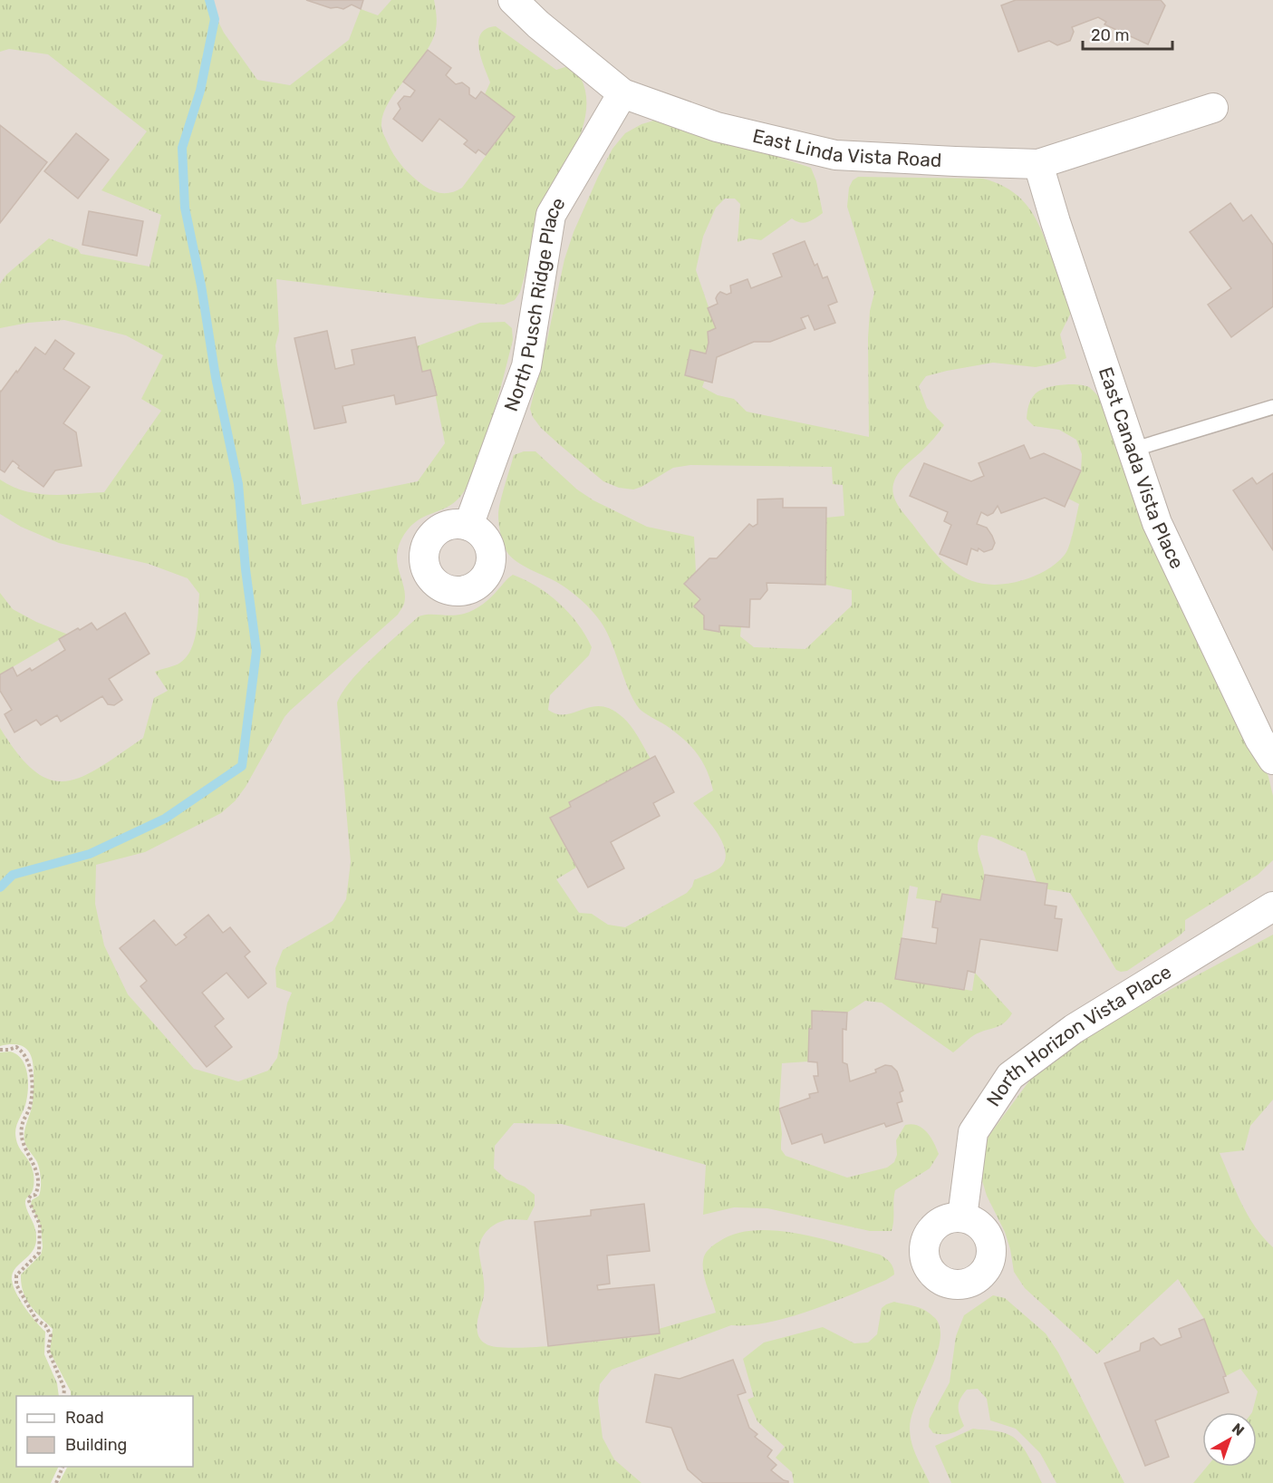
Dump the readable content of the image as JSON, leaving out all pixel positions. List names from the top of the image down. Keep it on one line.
{"streets":{"street":["East Linda Vista Road","North Pusch Ridge Place","East Canada Vista Place","North Horizon Vista Place"]},"crossings":[["East Linda Vista Road","North Pusch Ridge Place"],["East Linda Vista Road","East Canada Vista Place"]],"legend":["Road","Building"],"scale_bar":"20 m","north":"top right"}
